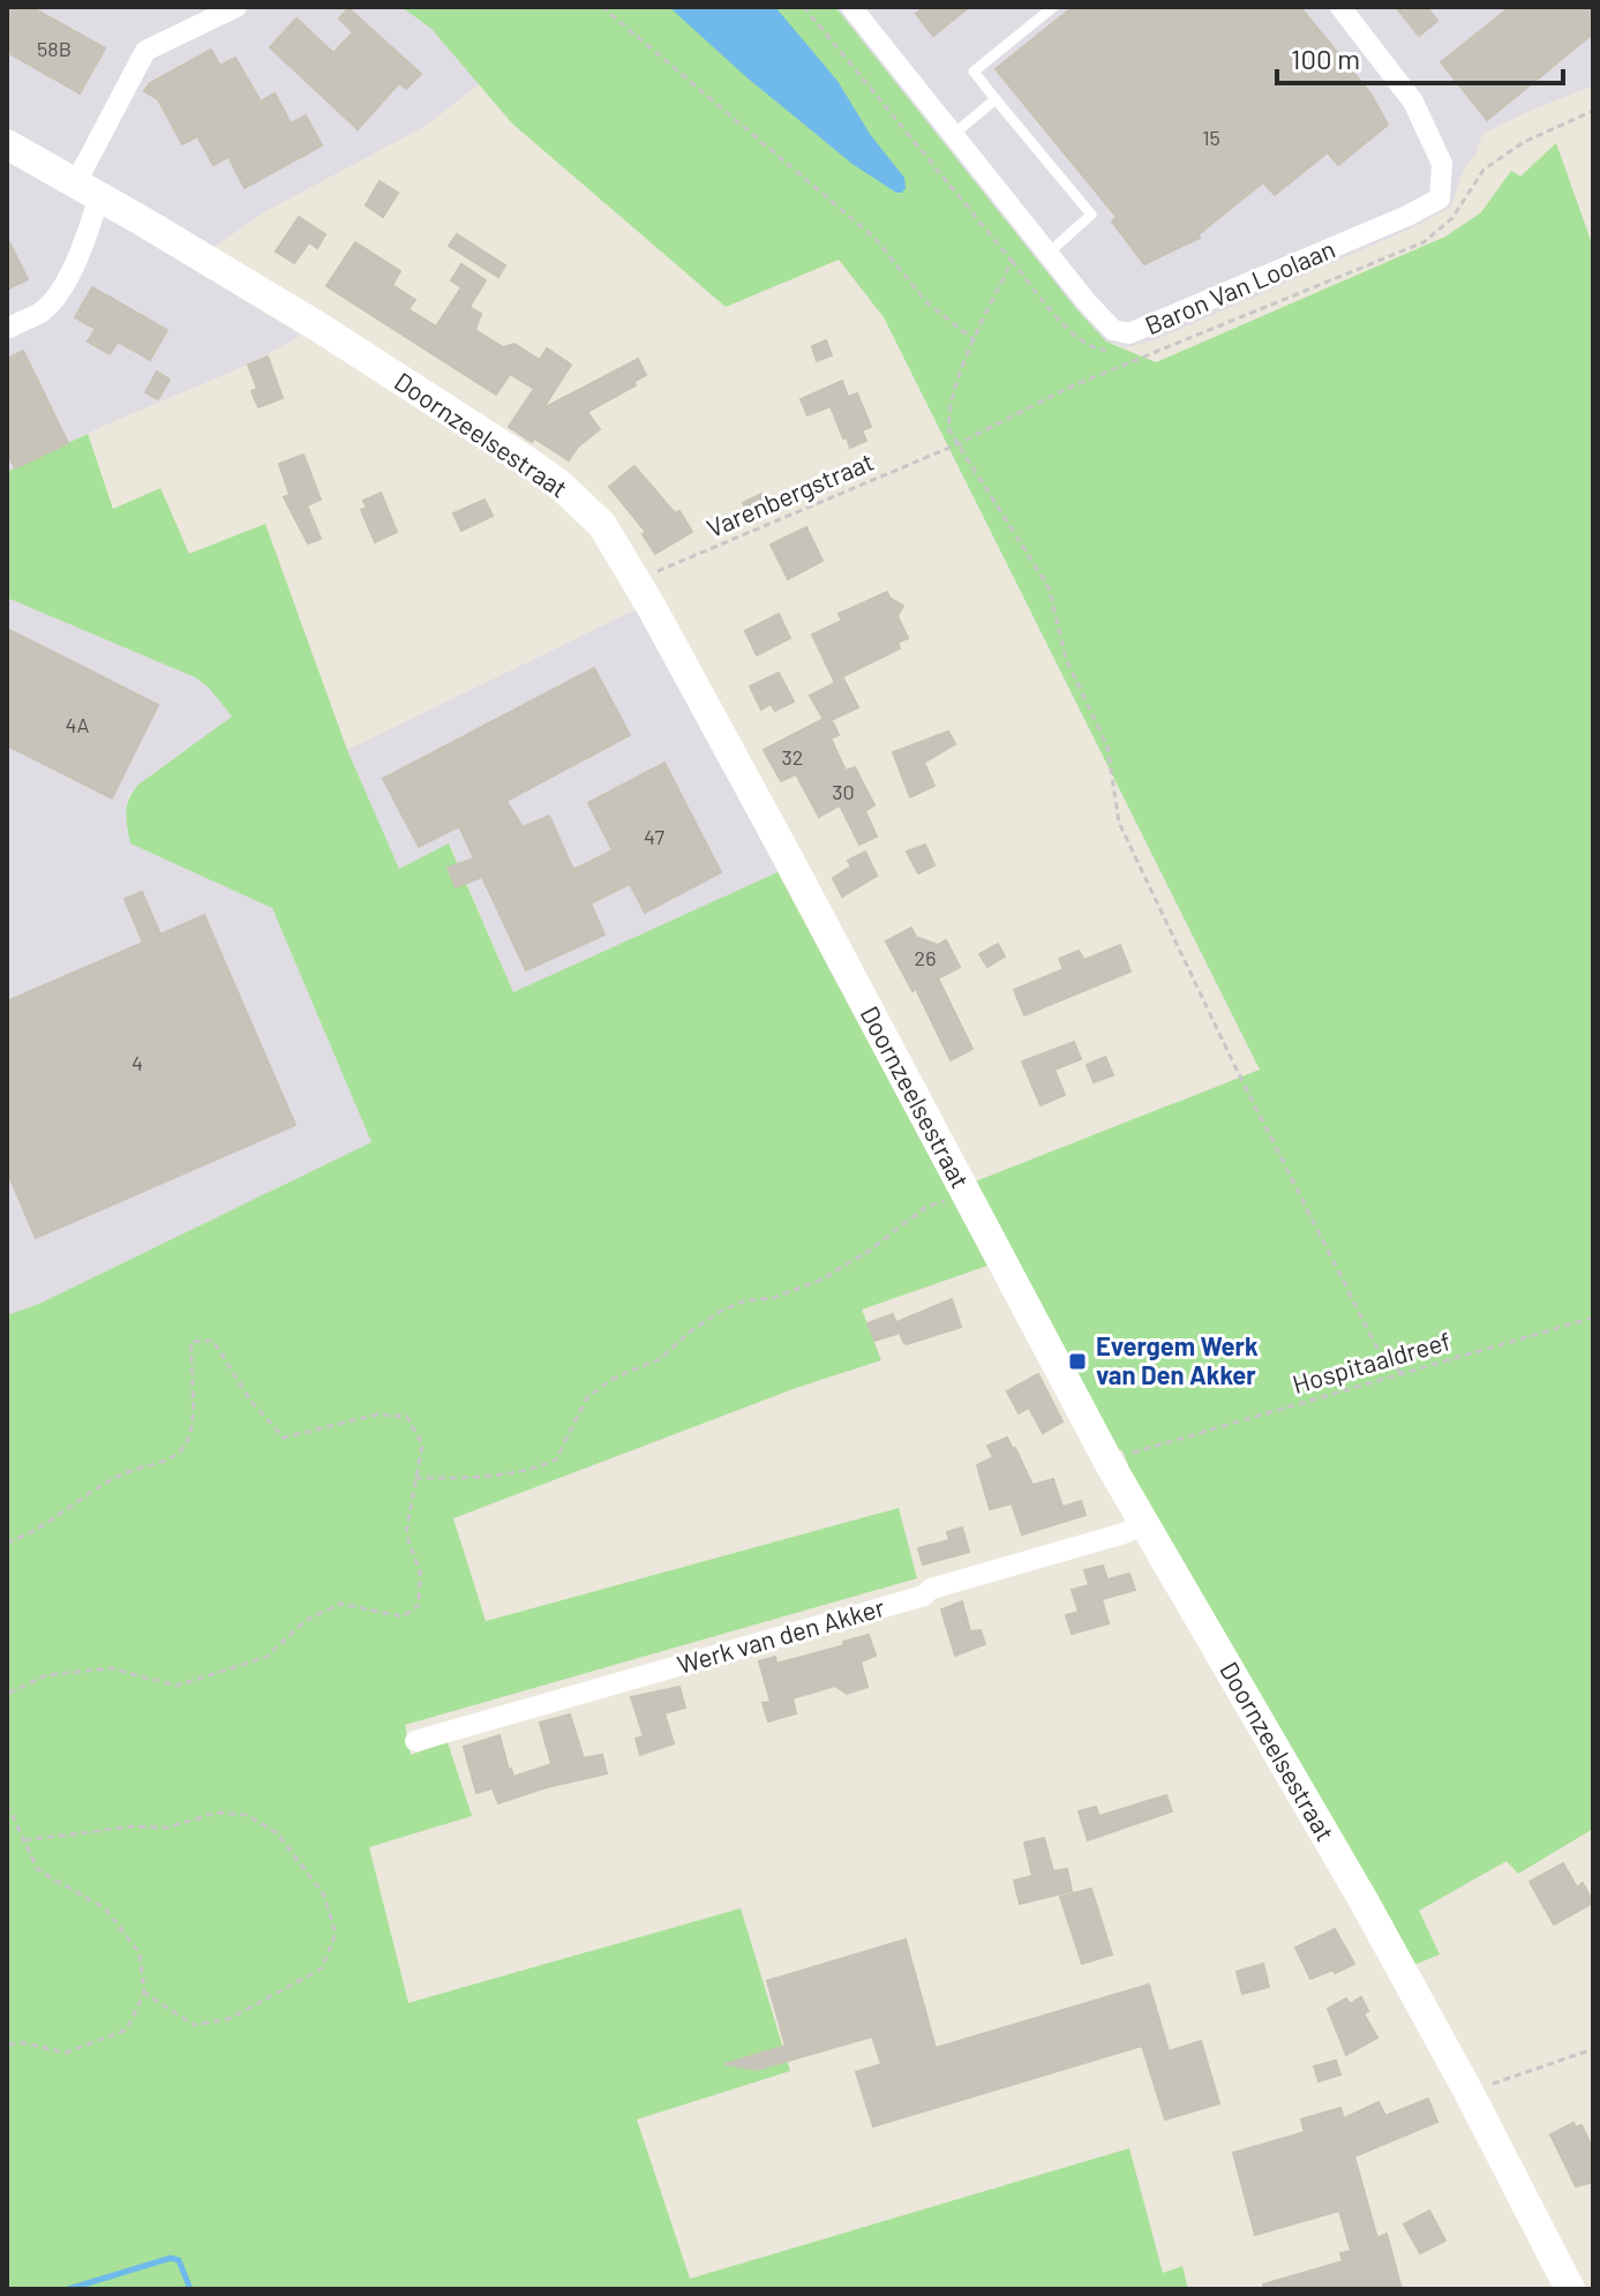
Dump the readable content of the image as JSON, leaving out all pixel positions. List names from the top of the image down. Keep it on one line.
{"streets":{"main road":["Doornzeelsestraat"],"street":["Baron Van Loolaan","Werk van den Akker"],"path":["Varenbergstraat","Hospitaaldreef"]},"crossings":[["Doornzeelsestraat","Varenbergstraat"],["Doornzeelsestraat","Hospitaaldreef"],["Doornzeelsestraat","Werk van den Akker"]],"places":{"transit":["Evergem Werk van Den Akker"]},"house_numbers":["58B","15","4A","32","30","47","26","4"],"scale_bar":"100 m"}
